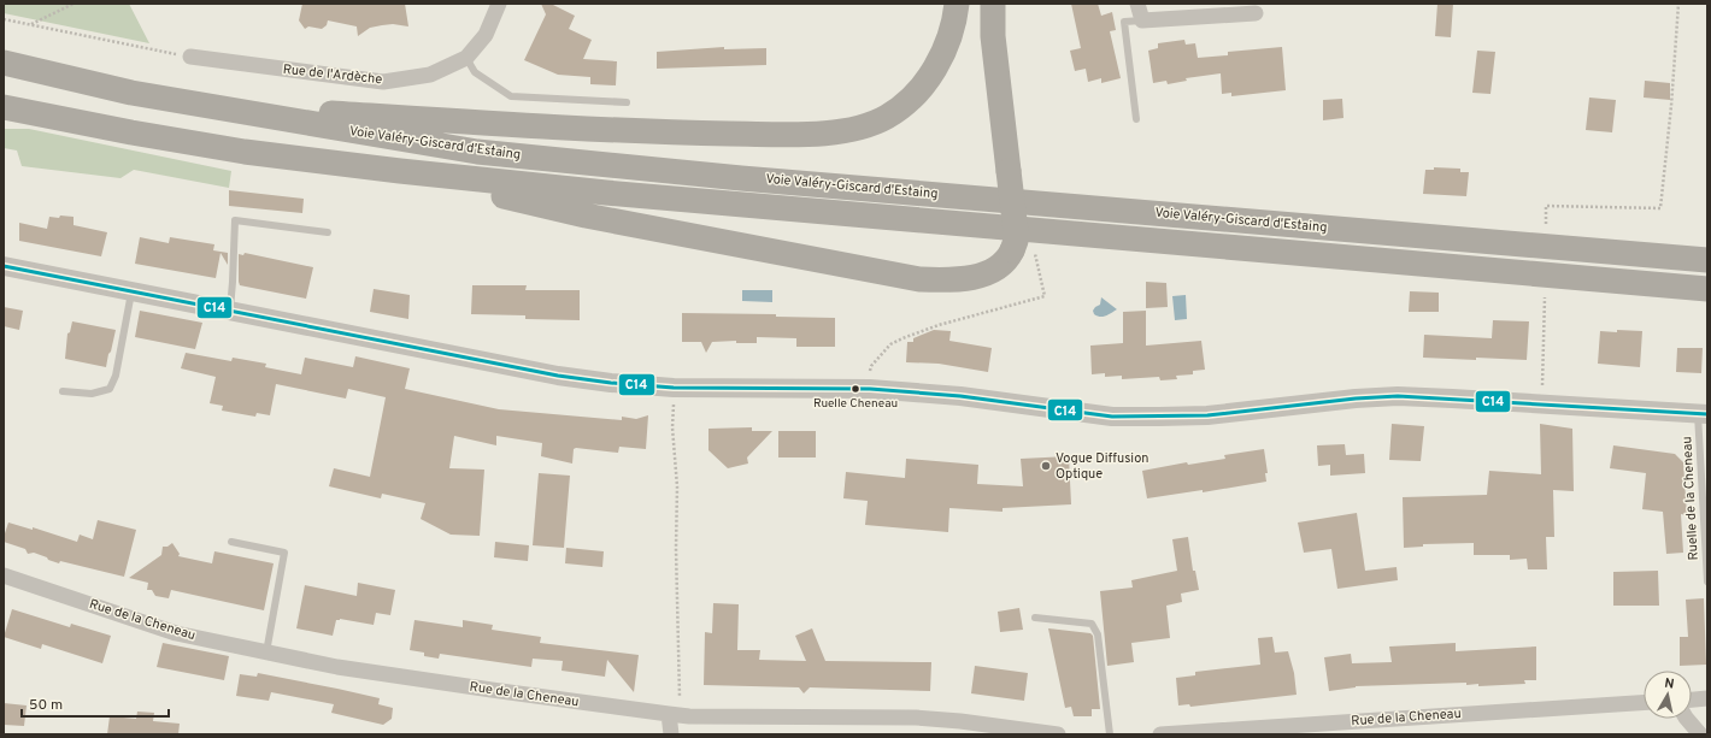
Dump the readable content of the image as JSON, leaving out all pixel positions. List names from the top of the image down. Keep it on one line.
{"streets":{"highway":["Voie Valéry-Giscard d'Estaing"],"street":["Rue de l'Ardèche","Rue de la Cheneau"],"lane":["Ruelle de la Cheneau"]},"places":["Ruelle Cheneau","Vogue Diffusion Optique"],"lines":["transit line C14"],"scale_bar":"50 m","north":"top"}
